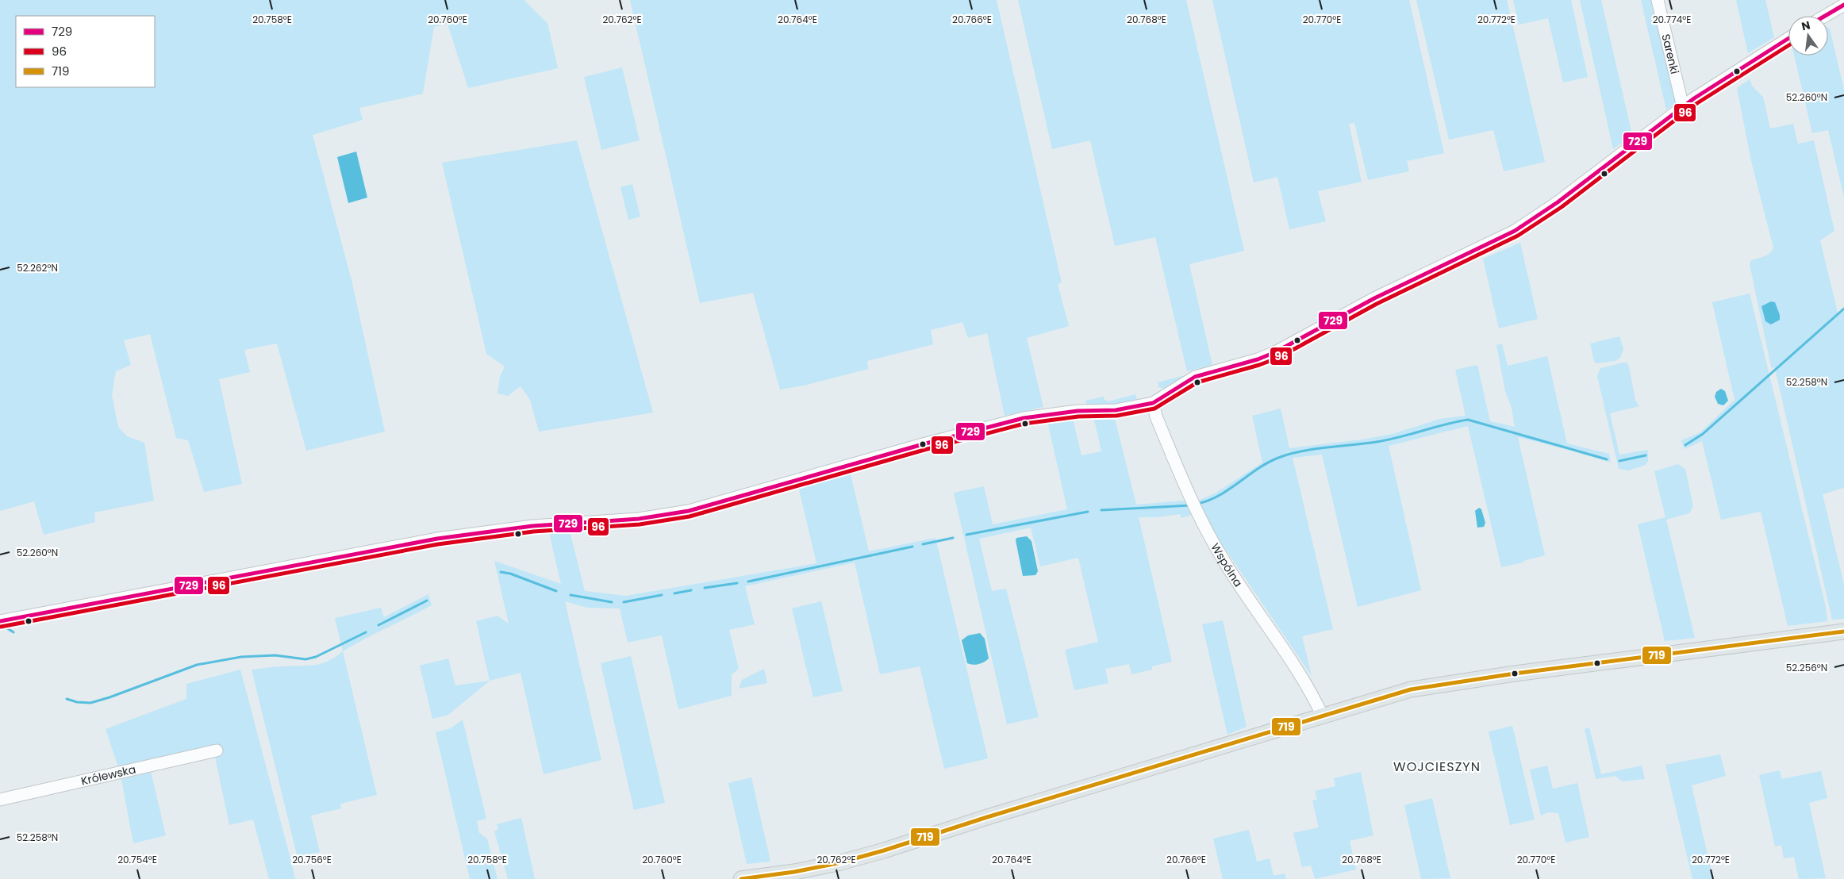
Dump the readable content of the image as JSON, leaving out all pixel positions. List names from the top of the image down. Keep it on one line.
{"streets":{"street":["Sarenki","Wspólna","Królewska"]},"districts":["WOJCIESZYN"],"lines":["transit line 729","transit line 96","transit line 719"],"legend":["729","96","719"],"north":"top","coordinates":["20.758°E","20.760°E","20.762°E","20.764°E","20.766°E","20.768°E","20.770°E","20.772°E","20.774°E","52.260°N","52.262°N","52.258°N","52.256°N","20.754°E","20.756°E"]}
